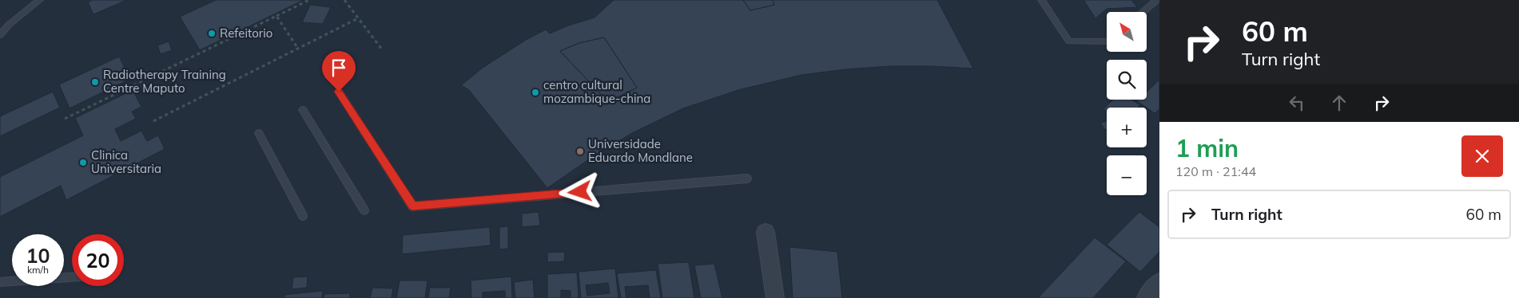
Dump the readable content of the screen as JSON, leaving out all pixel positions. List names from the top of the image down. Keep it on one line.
{"places":["Refeitorio","Radiotherapy Training Centre Maputo","centro cultural mozambique-china","Universidade Eduardo Mondlane","Clinica Universitaria"],"north":"top left","page":{"turn":["60 m","Turn right"],"map_buttons":["+","−"],"heading":["1 min","120 m · 21:44"],"list":[{"name":"Turn right","value":"60 m"}],"speed":"10 km/h","limit":"20"}}
